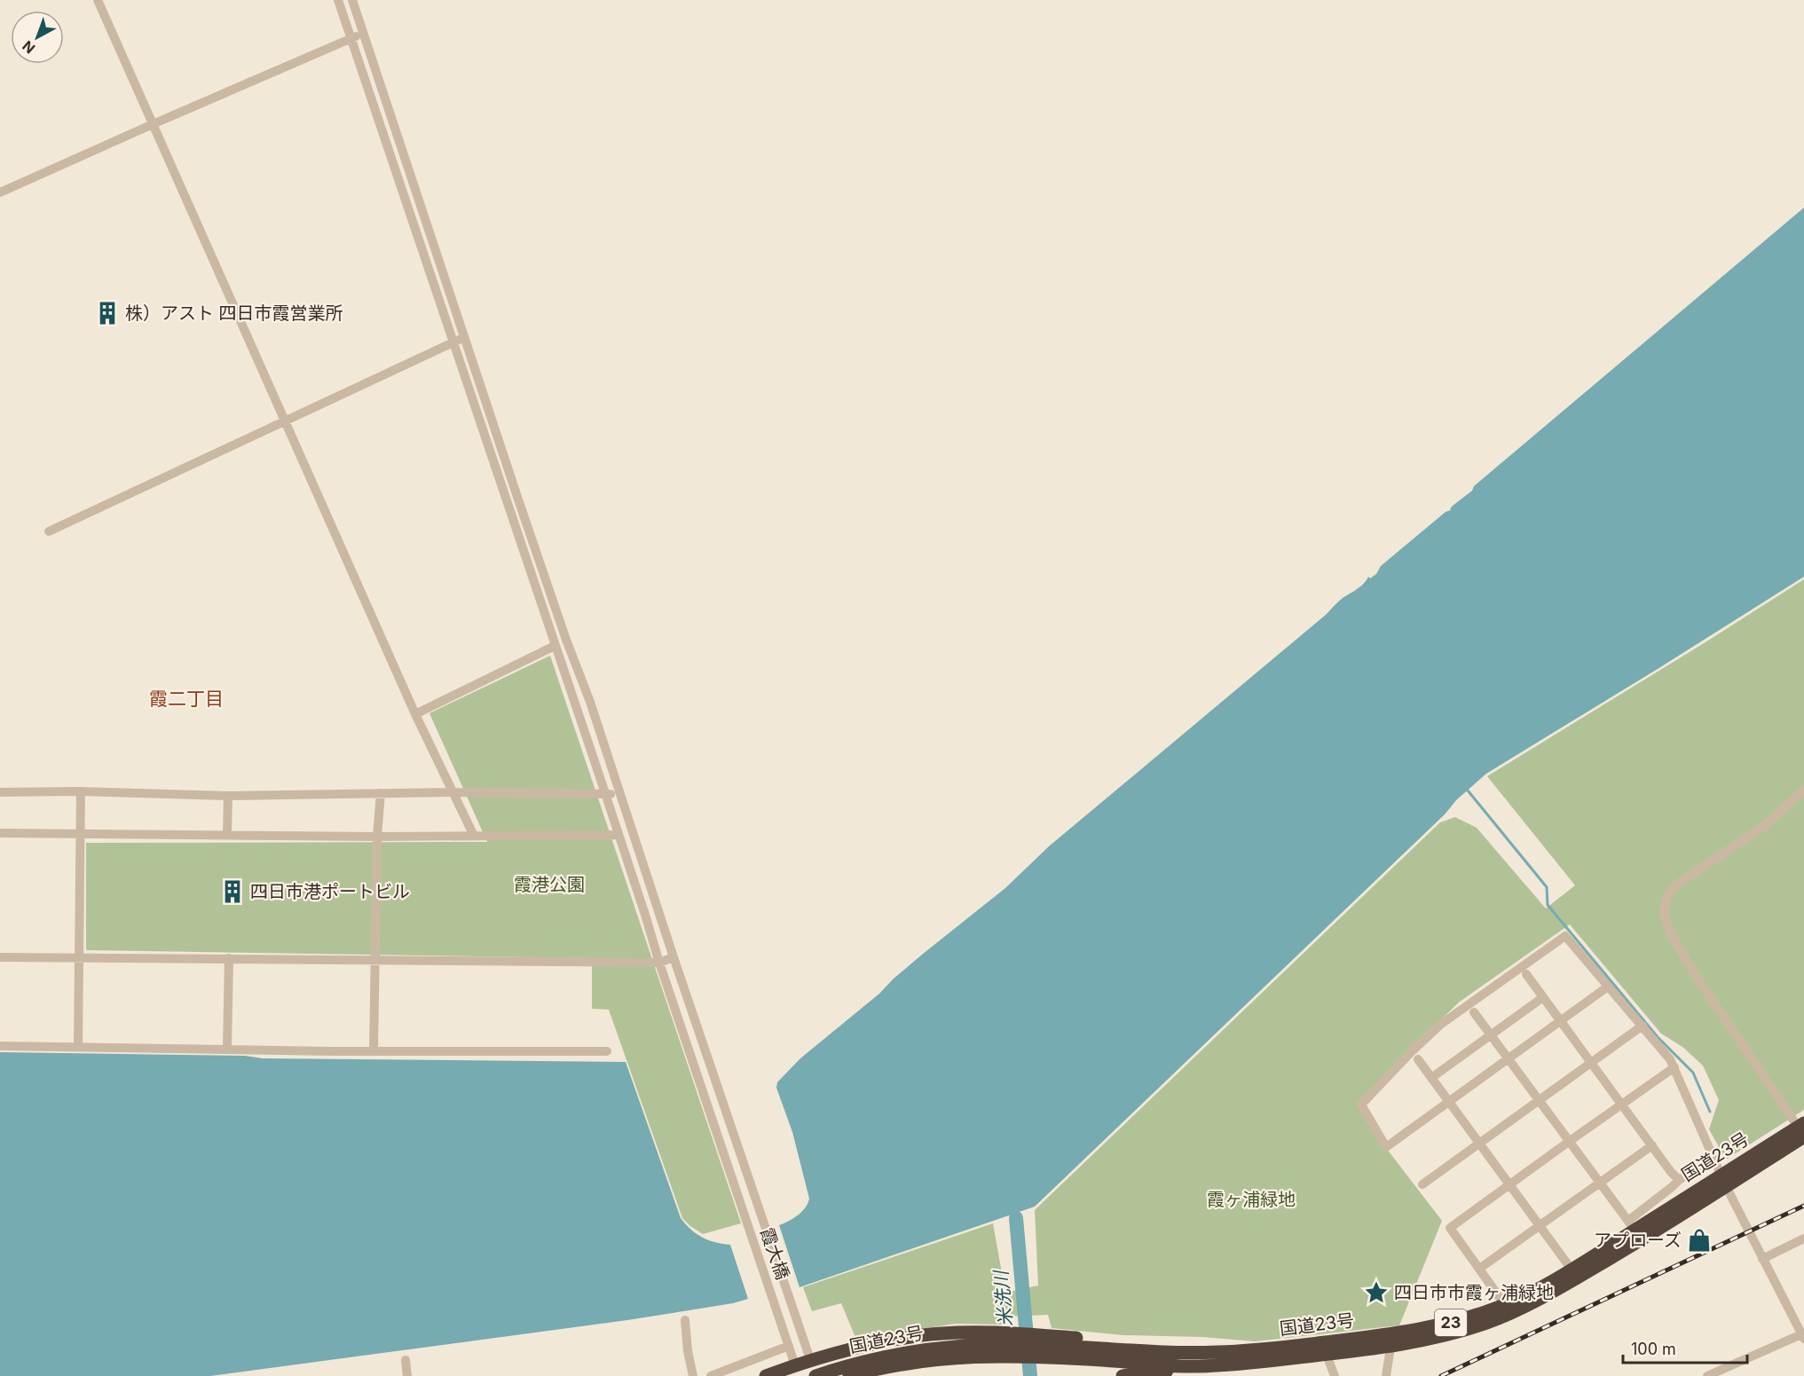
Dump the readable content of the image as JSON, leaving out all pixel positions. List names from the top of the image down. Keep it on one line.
{"streets":{"highway":["国道23号","23"],"street":["霞大橋"]},"districts":["霞二丁目"],"water":["米洗川"],"parks":["霞港公園","霞ヶ浦緑地"],"places":{"building":["株）アスト 四日市霞営業所","四日市港ポートビル"],"shop":["アプローズ"],"place":["四日市市霞ヶ浦緑地"]},"scale_bar":"100 m","north":"bottom left"}
